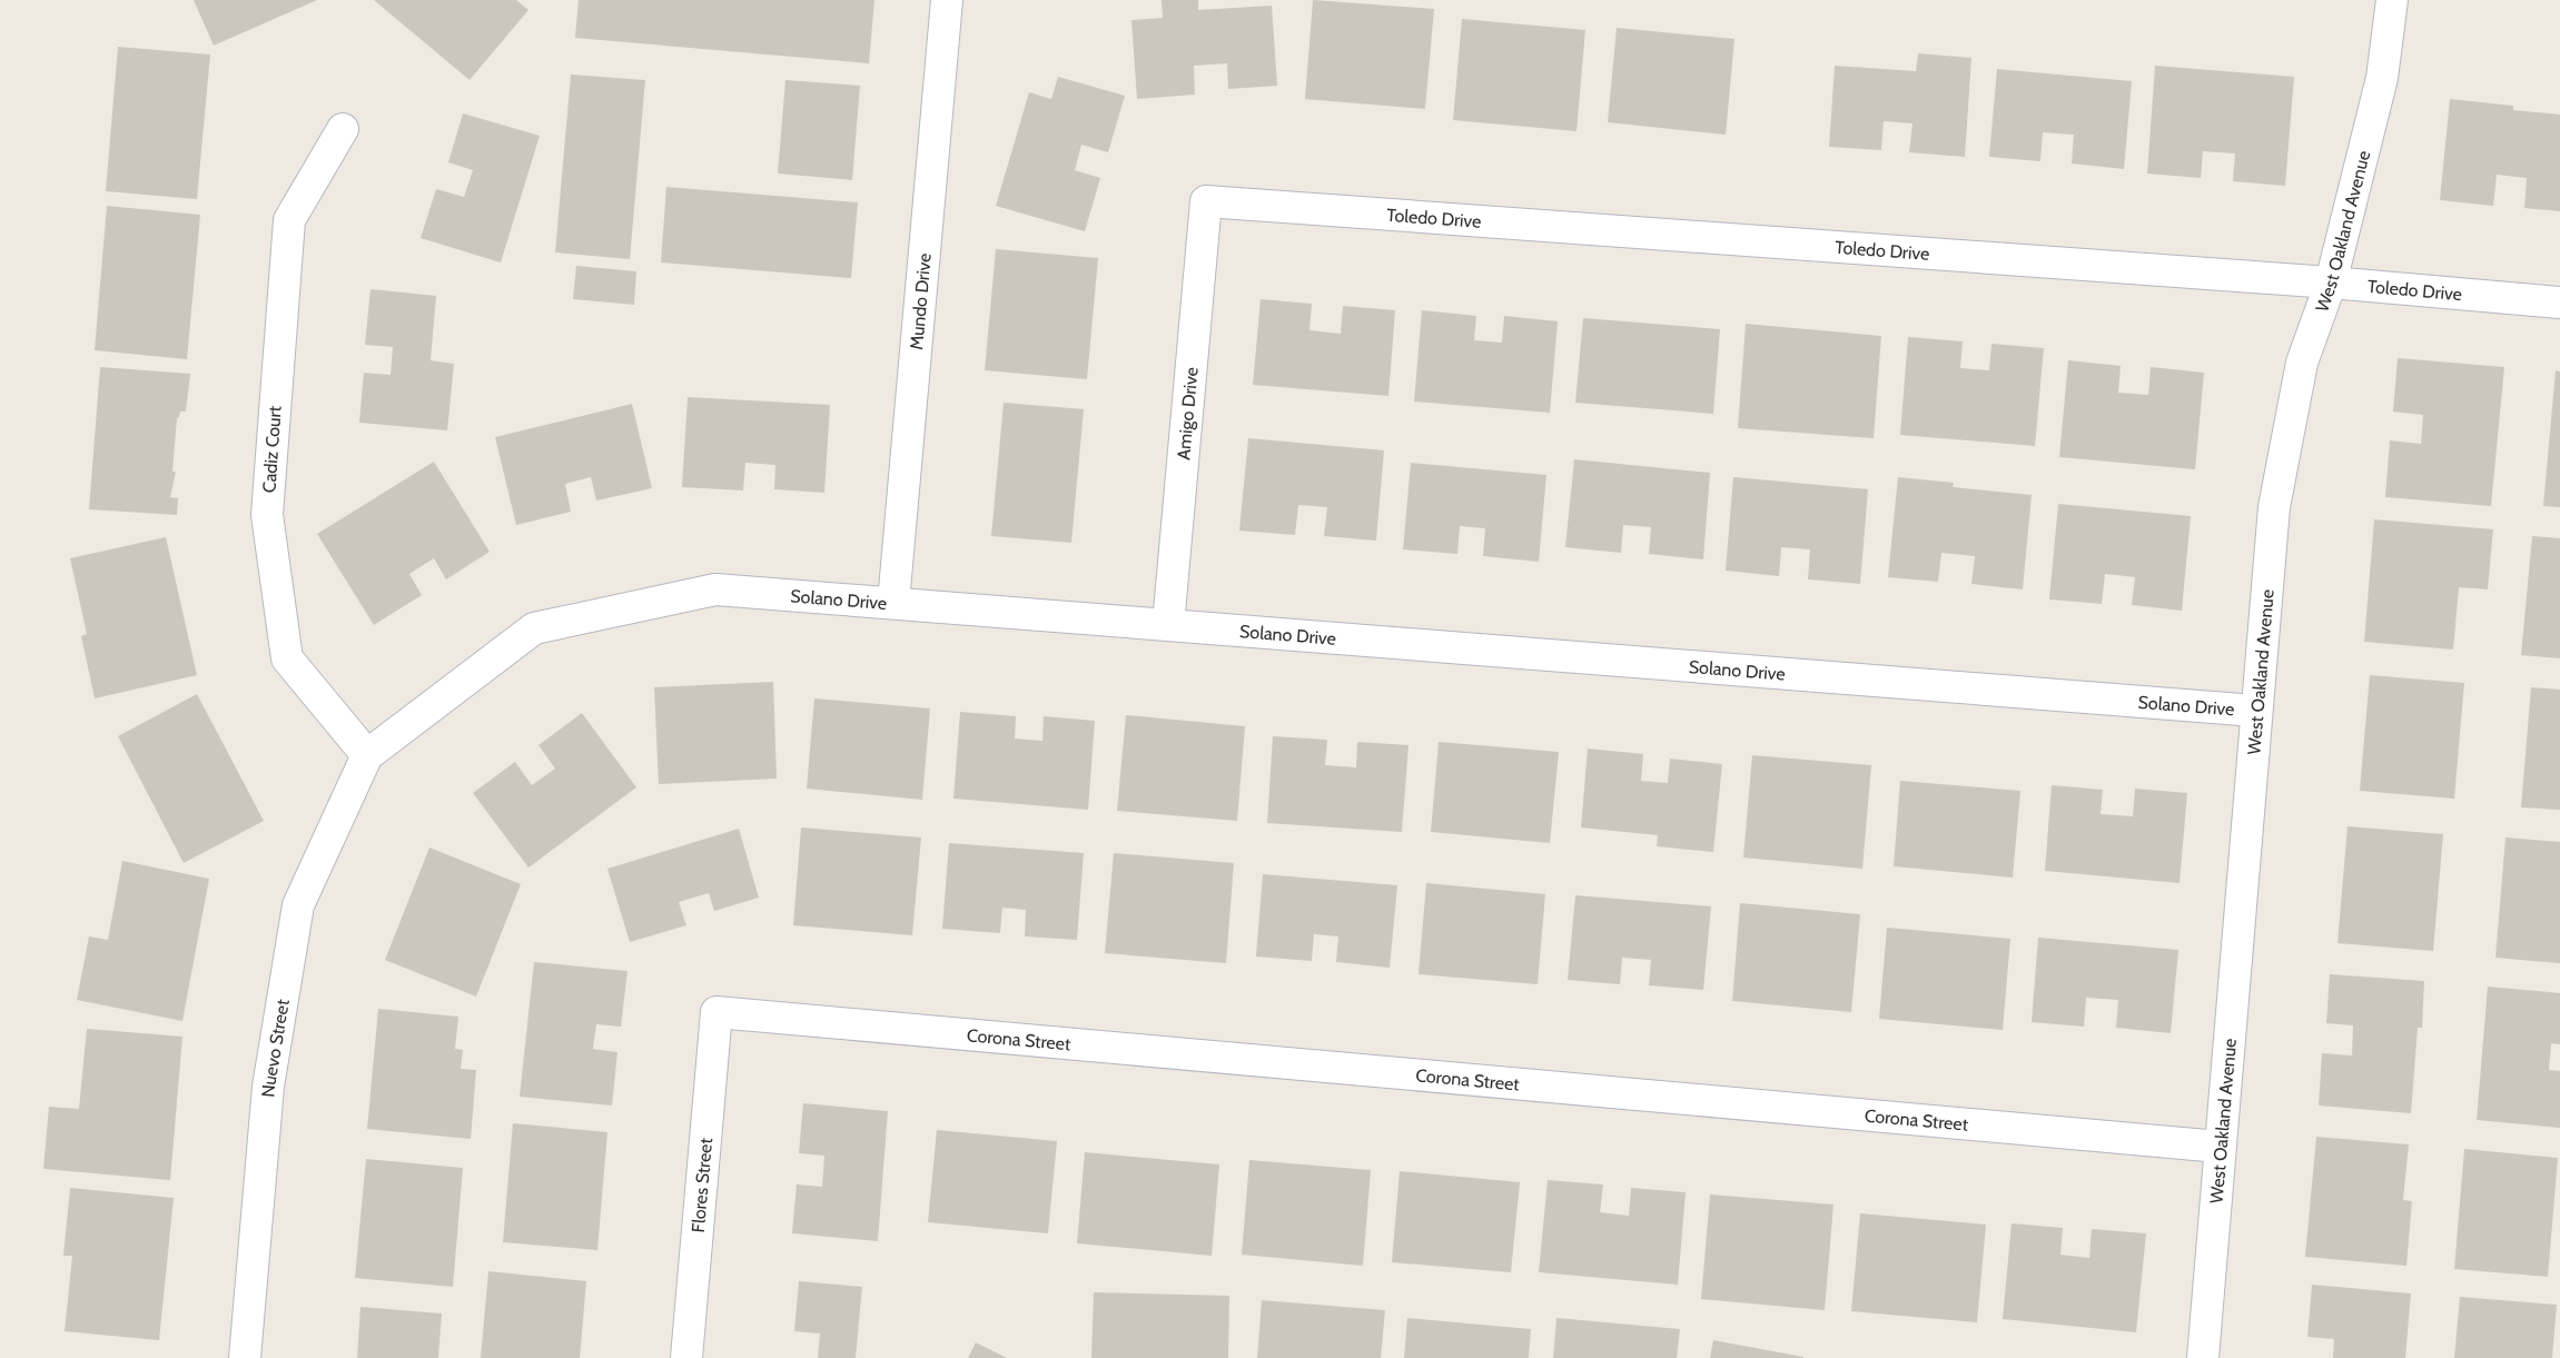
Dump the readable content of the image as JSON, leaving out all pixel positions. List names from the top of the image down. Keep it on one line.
{"streets":{"street":["Toledo Drive","West Oakland Avenue","Mundo Drive","Amigo Drive","Cadiz Court","Solano Drive","Corona Street","Nuevo Street","Flores Street"]},"crossings":[["Toledo Drive","West Oakland Avenue"],["Toledo Drive","Amigo Drive"],["West Oakland Avenue","Solano Drive"],["West Oakland Avenue","Corona Street"],["Mundo Drive","Solano Drive"],["Amigo Drive","Solano Drive"],["Cadiz Court","Solano Drive"],["Cadiz Court","Nuevo Street"],["Solano Drive","Nuevo Street"],["Corona Street","Flores Street"]]}
